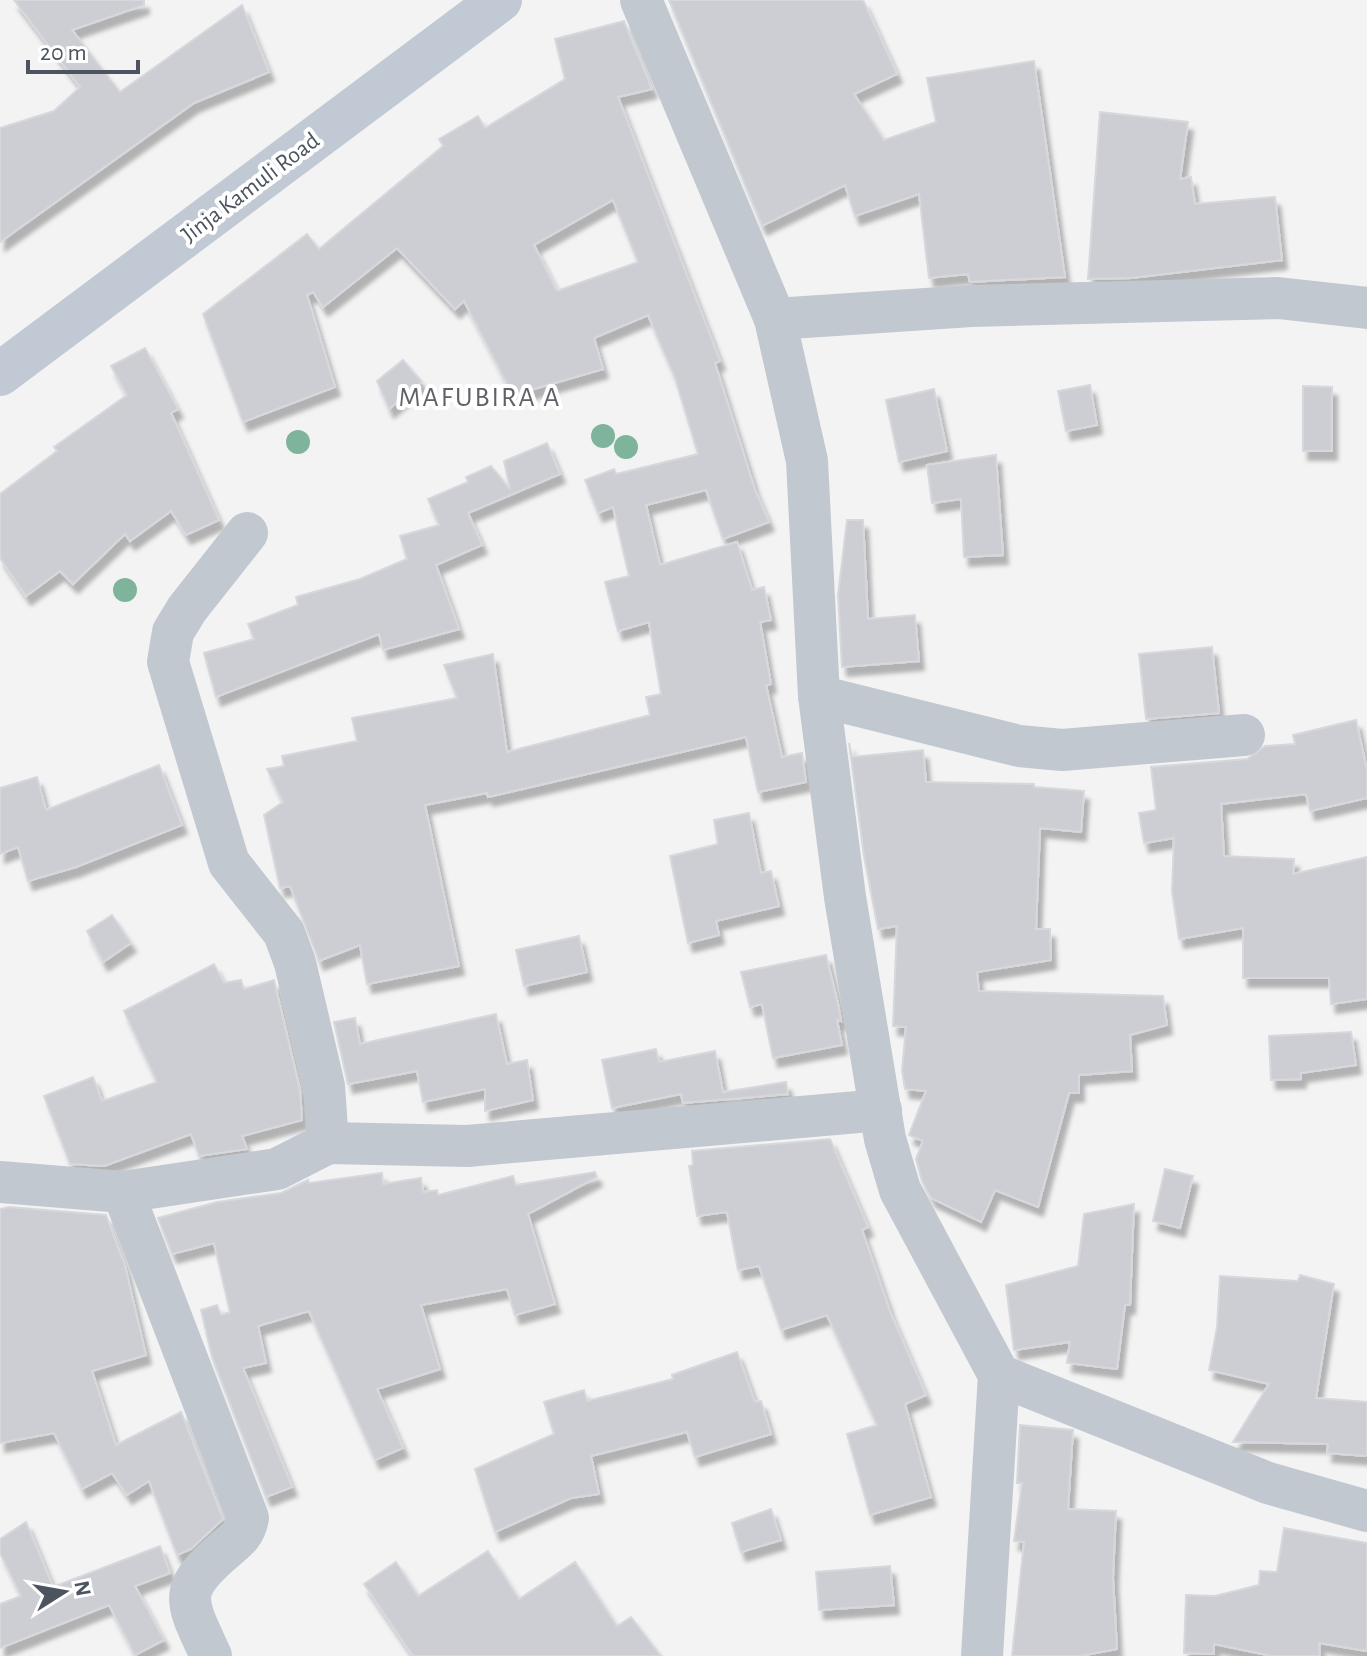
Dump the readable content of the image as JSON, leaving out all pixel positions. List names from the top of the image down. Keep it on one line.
{"streets":{"main road":["Jinja Kamuli Road"]},"districts":["MAFUBIRA A"],"scale_bar":"20 m","north":"right"}
